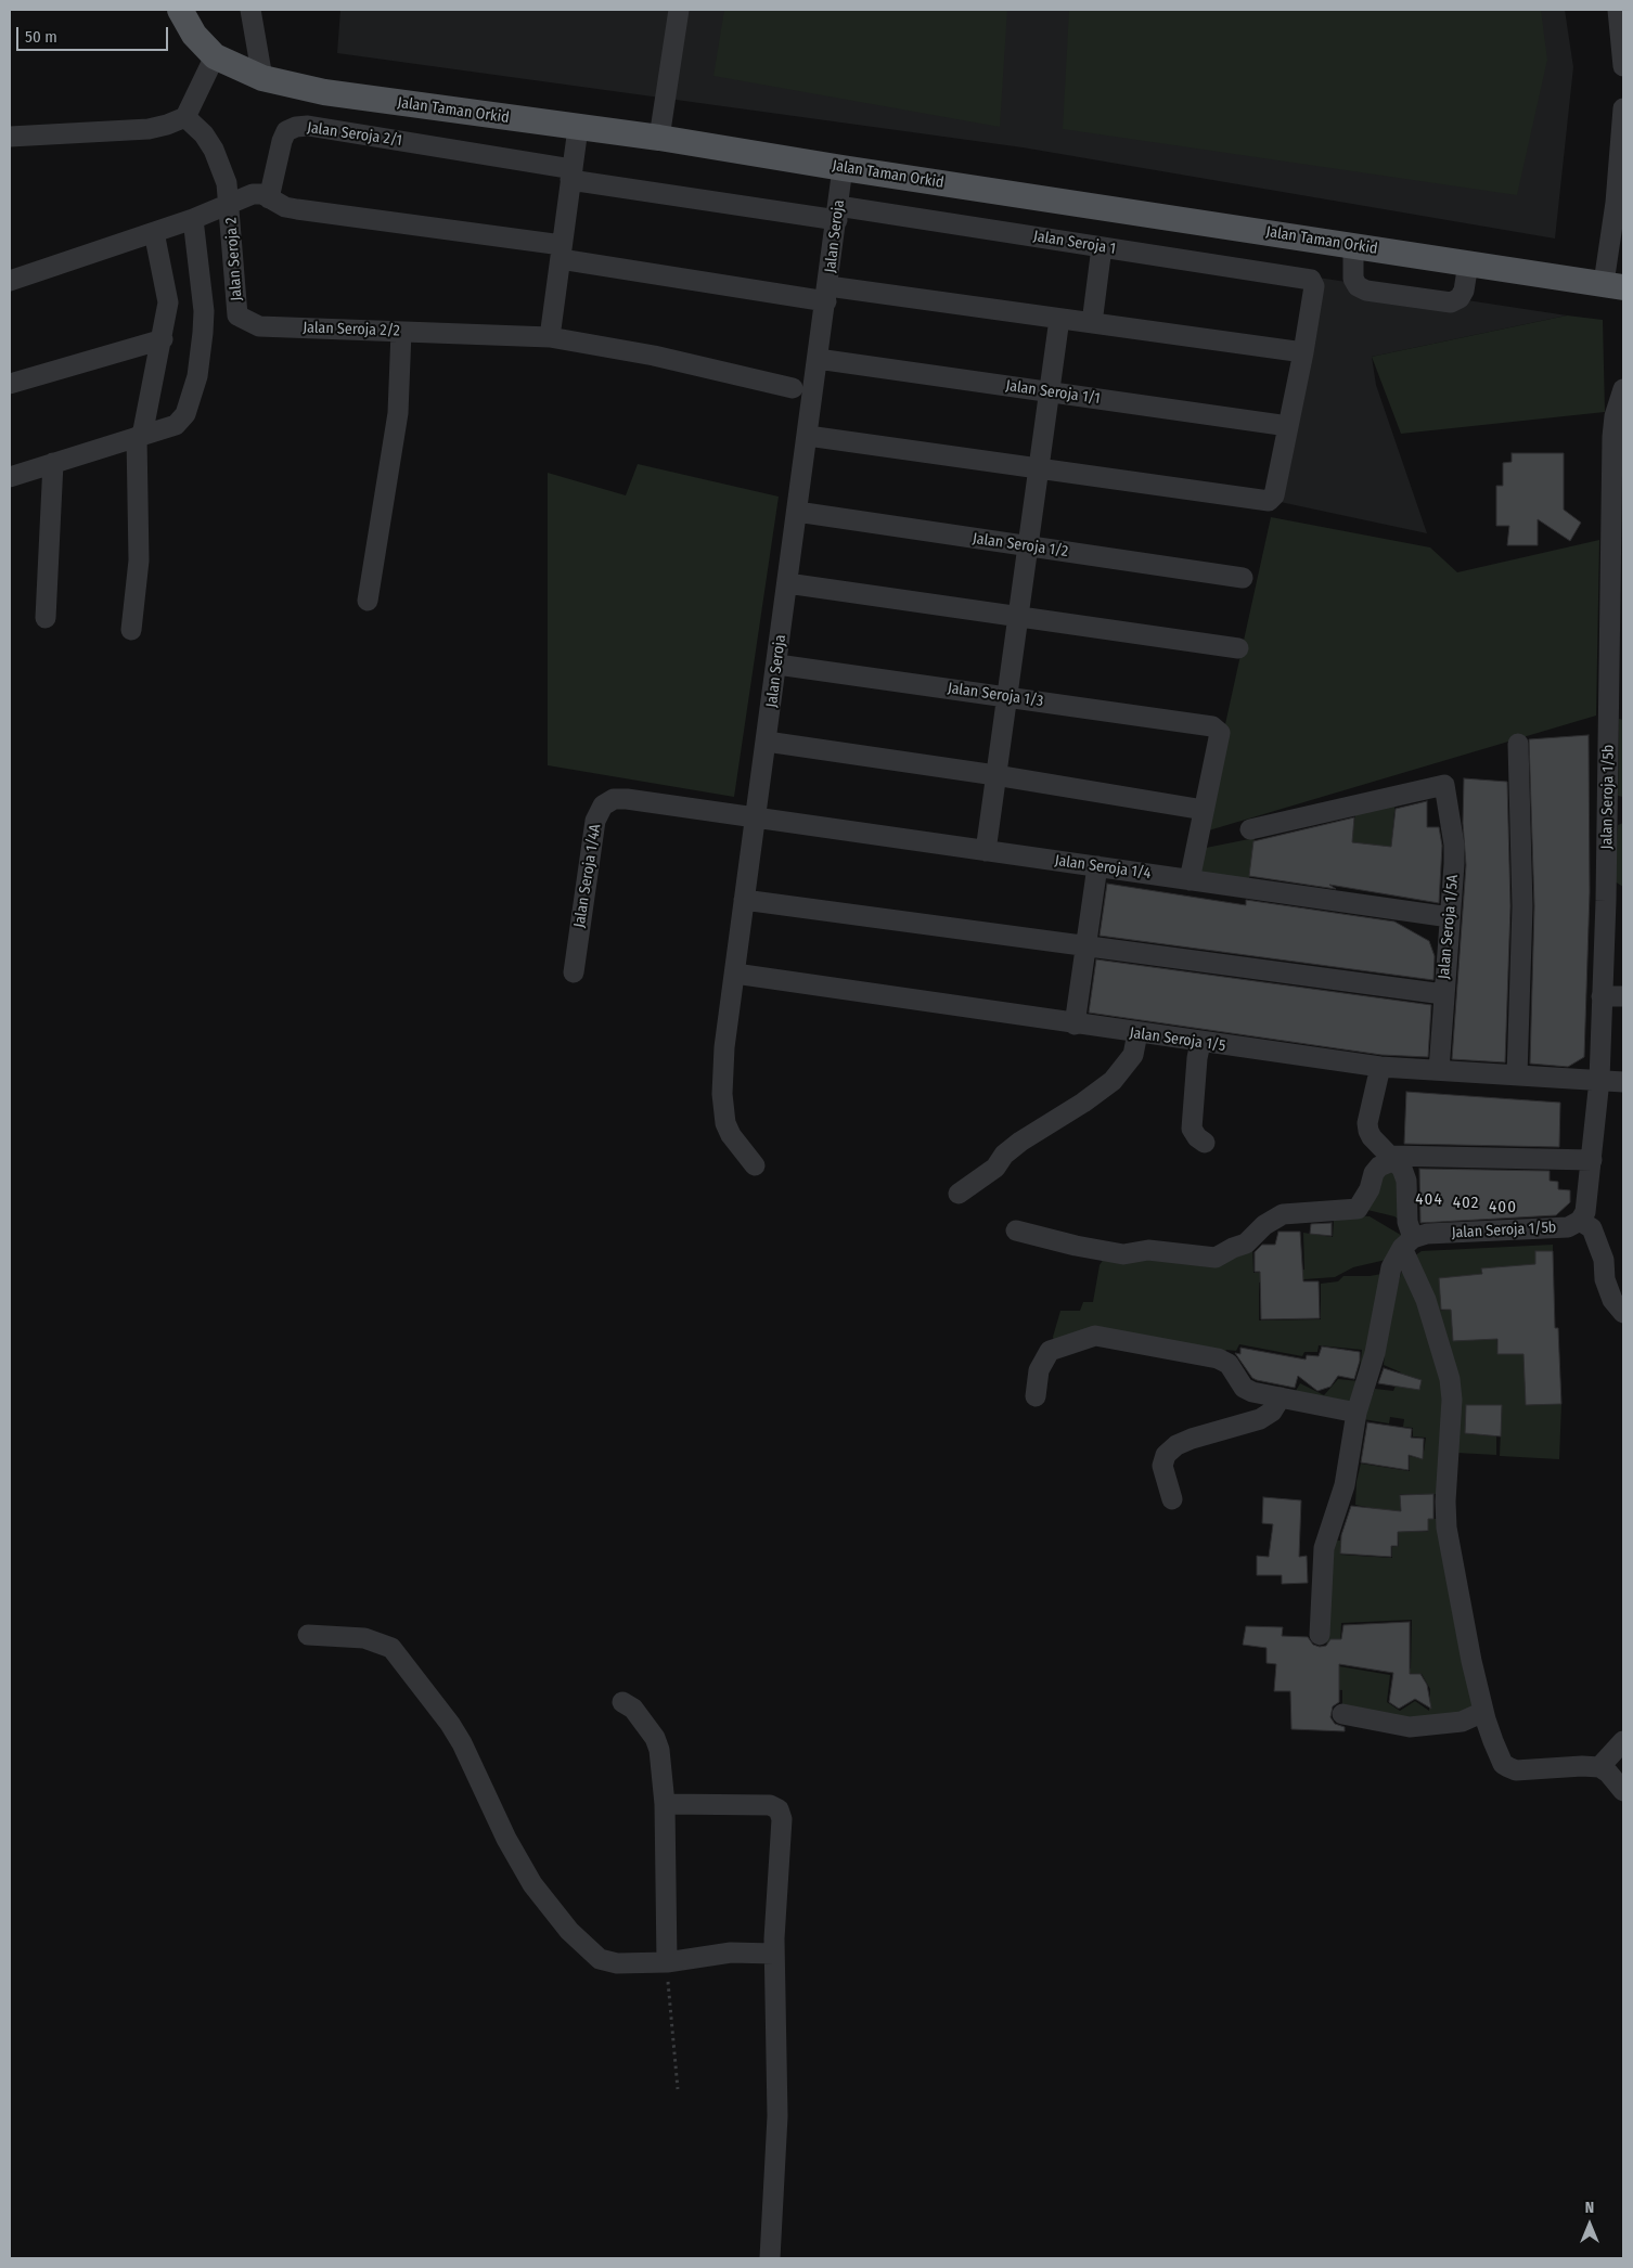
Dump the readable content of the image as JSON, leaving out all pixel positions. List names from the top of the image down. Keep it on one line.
{"streets":{"main road":["Jalan Taman Orkid"],"street":["Jalan Seroja 2/1","Jalan Seroja","Jalan Seroja 1","Jalan Seroja 2","Jalan Seroja 2/2","Jalan Seroja 1/1","Jalan Seroja 1/2","Jalan Seroja 1/3","Jalan Seroja 1/5b","Jalan Seroja 1/4","Jalan Seroja 1/4A","Jalan Seroja 1/5A","Jalan Seroja 1/5"]},"crossings":[["Jalan Taman Orkid","Jalan Seroja"],["Jalan Seroja 2/1","Jalan Seroja"],["Jalan Seroja 2/1","Jalan Seroja 1"],["Jalan Seroja","Jalan Seroja 1"],["Jalan Seroja","Jalan Seroja 1/1"],["Jalan Seroja","Jalan Seroja 1/2"],["Jalan Seroja","Jalan Seroja 1/3"],["Jalan Seroja","Jalan Seroja 1/4"],["Jalan Seroja","Jalan Seroja 1/4A"],["Jalan Seroja","Jalan Seroja 1/5"],["Jalan Seroja 2","Jalan Seroja 2/2"],["Jalan Seroja 1/5b","Jalan Seroja 1/5"],["Jalan Seroja 1/4","Jalan Seroja 1/4A"],["Jalan Seroja 1/4","Jalan Seroja 1/5A"],["Jalan Seroja 1/5A","Jalan Seroja 1/5"]],"districts":["404","402","400"],"scale_bar":"50 m","north":"top"}
